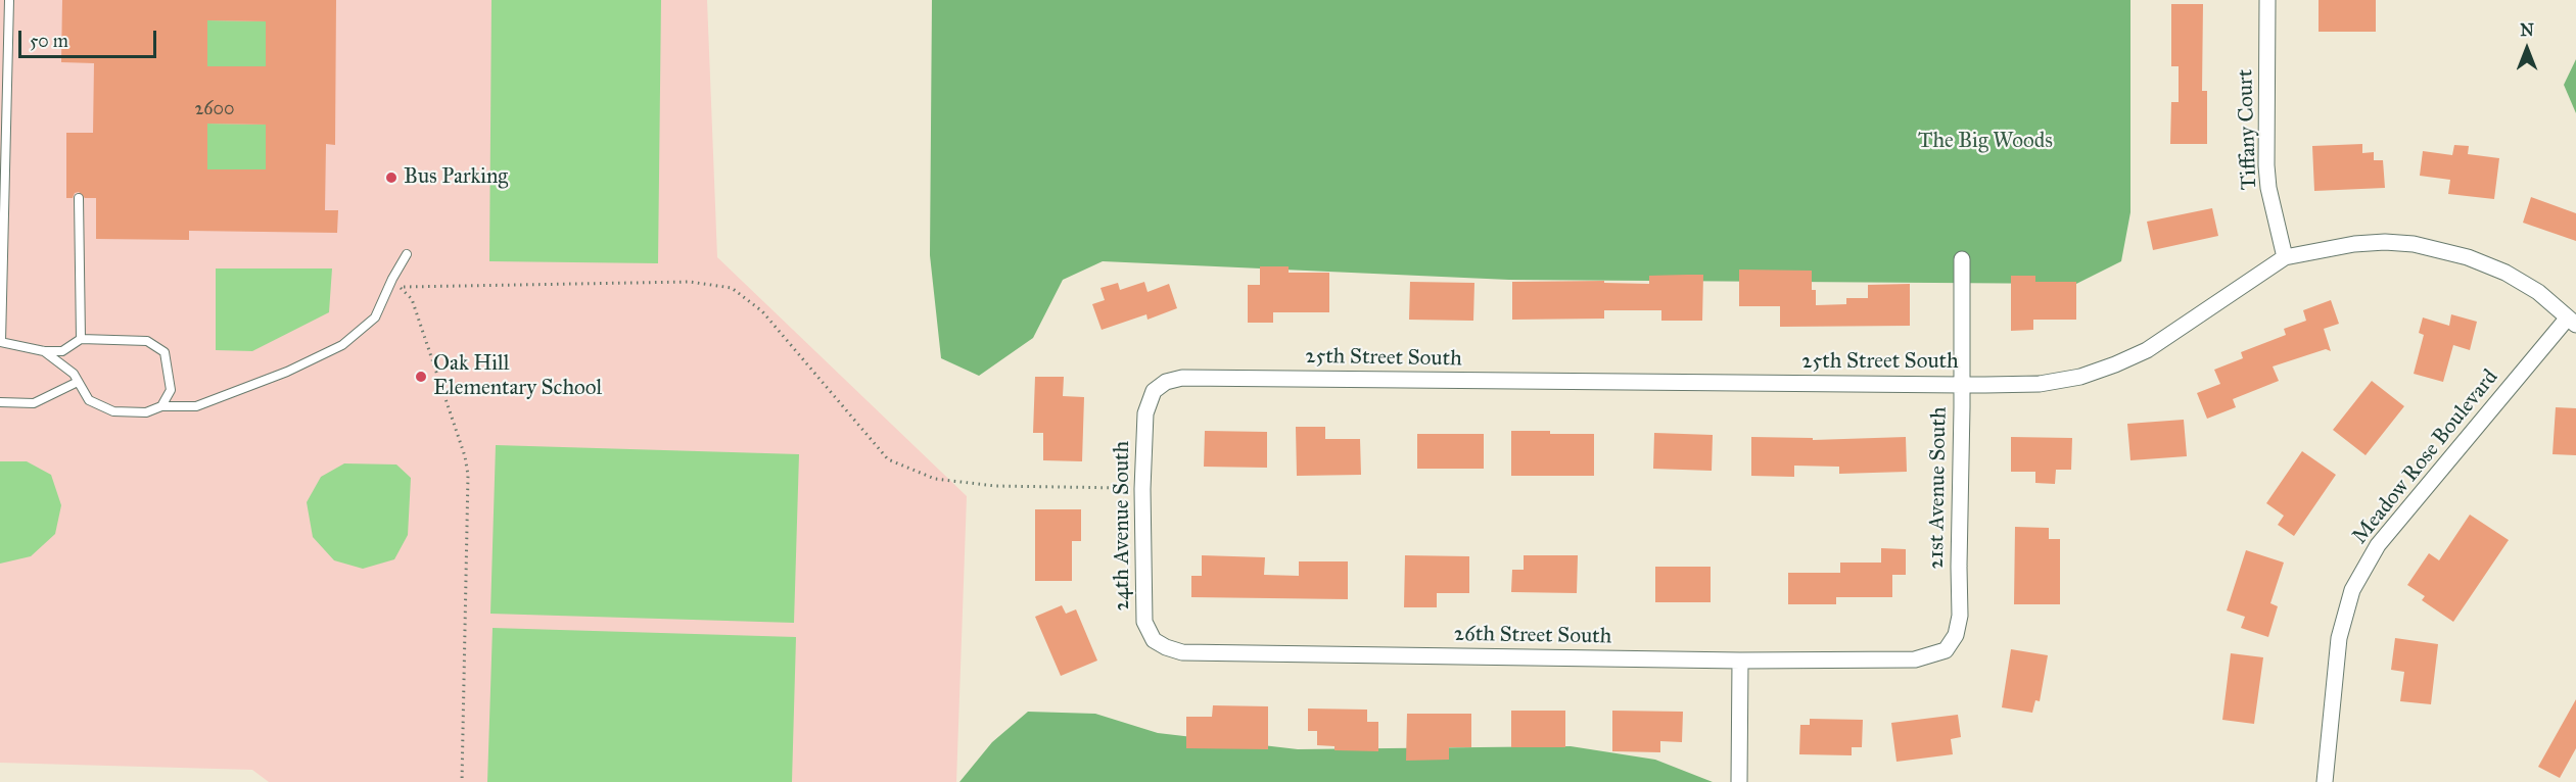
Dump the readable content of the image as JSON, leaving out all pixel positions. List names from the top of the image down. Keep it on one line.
{"streets":{"street":["Tiffany Court","25th Street South","Meadow Rose Boulevard","21st Avenue South","24th Avenue South","26th Street South"]},"crossings":[["Tiffany Court","25th Street South"],["25th Street South","Meadow Rose Boulevard"],["25th Street South","21st Avenue South"],["25th Street South","24th Avenue South"],["21st Avenue South","26th Street South"],["24th Avenue South","26th Street South"]],"parks":["The Big Woods"],"places":["Bus Parking","Oak Hill Elementary School"],"house_numbers":["2600"],"scale_bar":"50 m","north":"top"}
